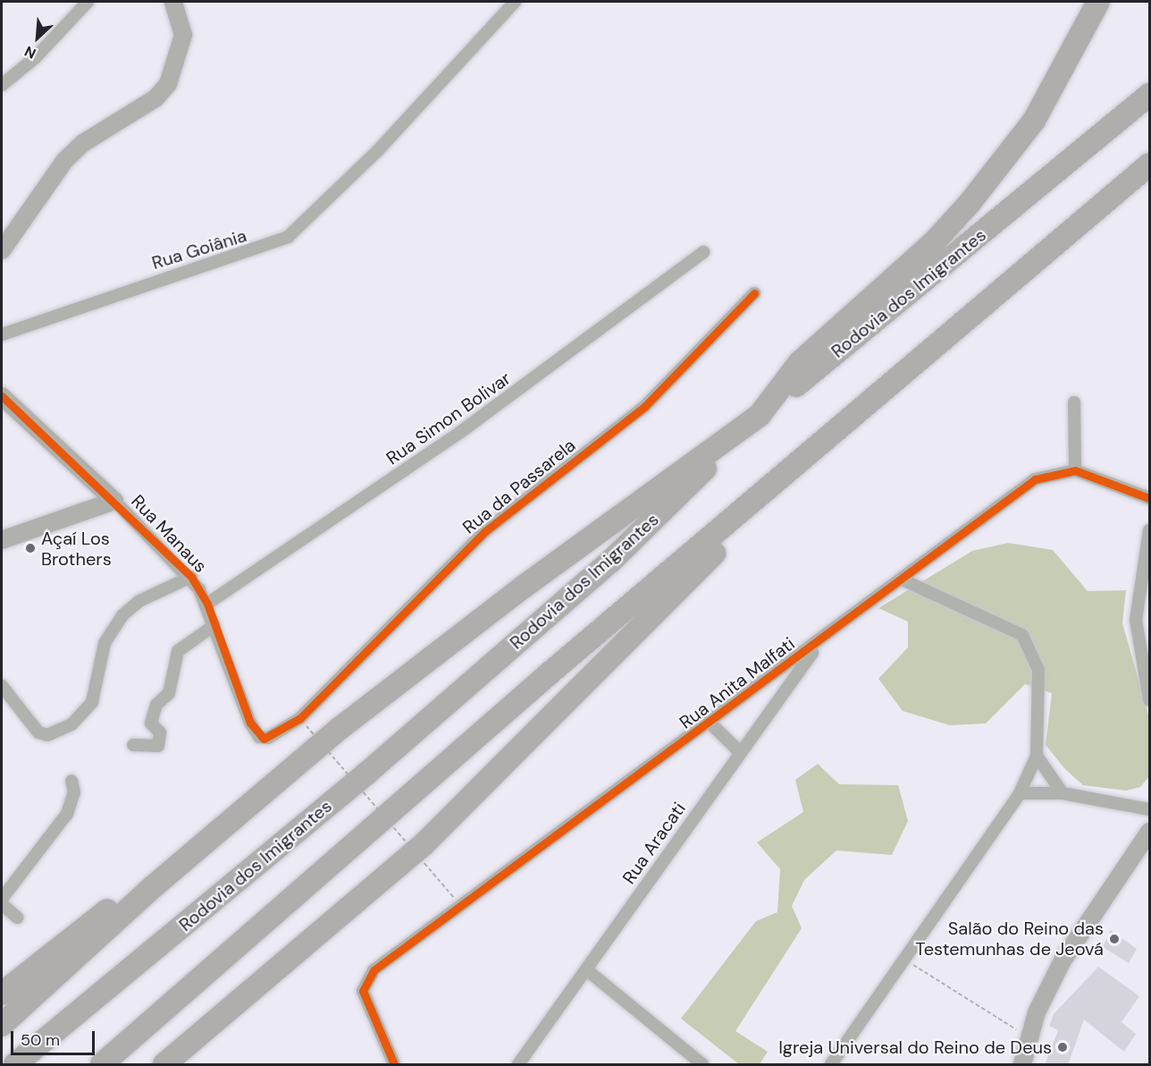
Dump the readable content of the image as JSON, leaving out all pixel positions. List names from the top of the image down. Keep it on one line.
{"streets":{"highway":["Rodovia dos Imigrantes"],"street":["Rua Goiânia","Rua Simon Bolivar","Rua da Passarela","Rua Manaus","Rua Anita Malfati","Rua Aracati"]},"crossings":[["Rua Simon Bolivar","Rua Manaus"],["Rua da Passarela","Rua Manaus"],["Rua Anita Malfati","Rua Aracati"]],"places":["Açaí Los Brothers","Salão do Reino das Testemunhas de Jeová","Igreja Universal do Reino de Deus"],"scale_bar":"50 m","north":"bottom left"}
